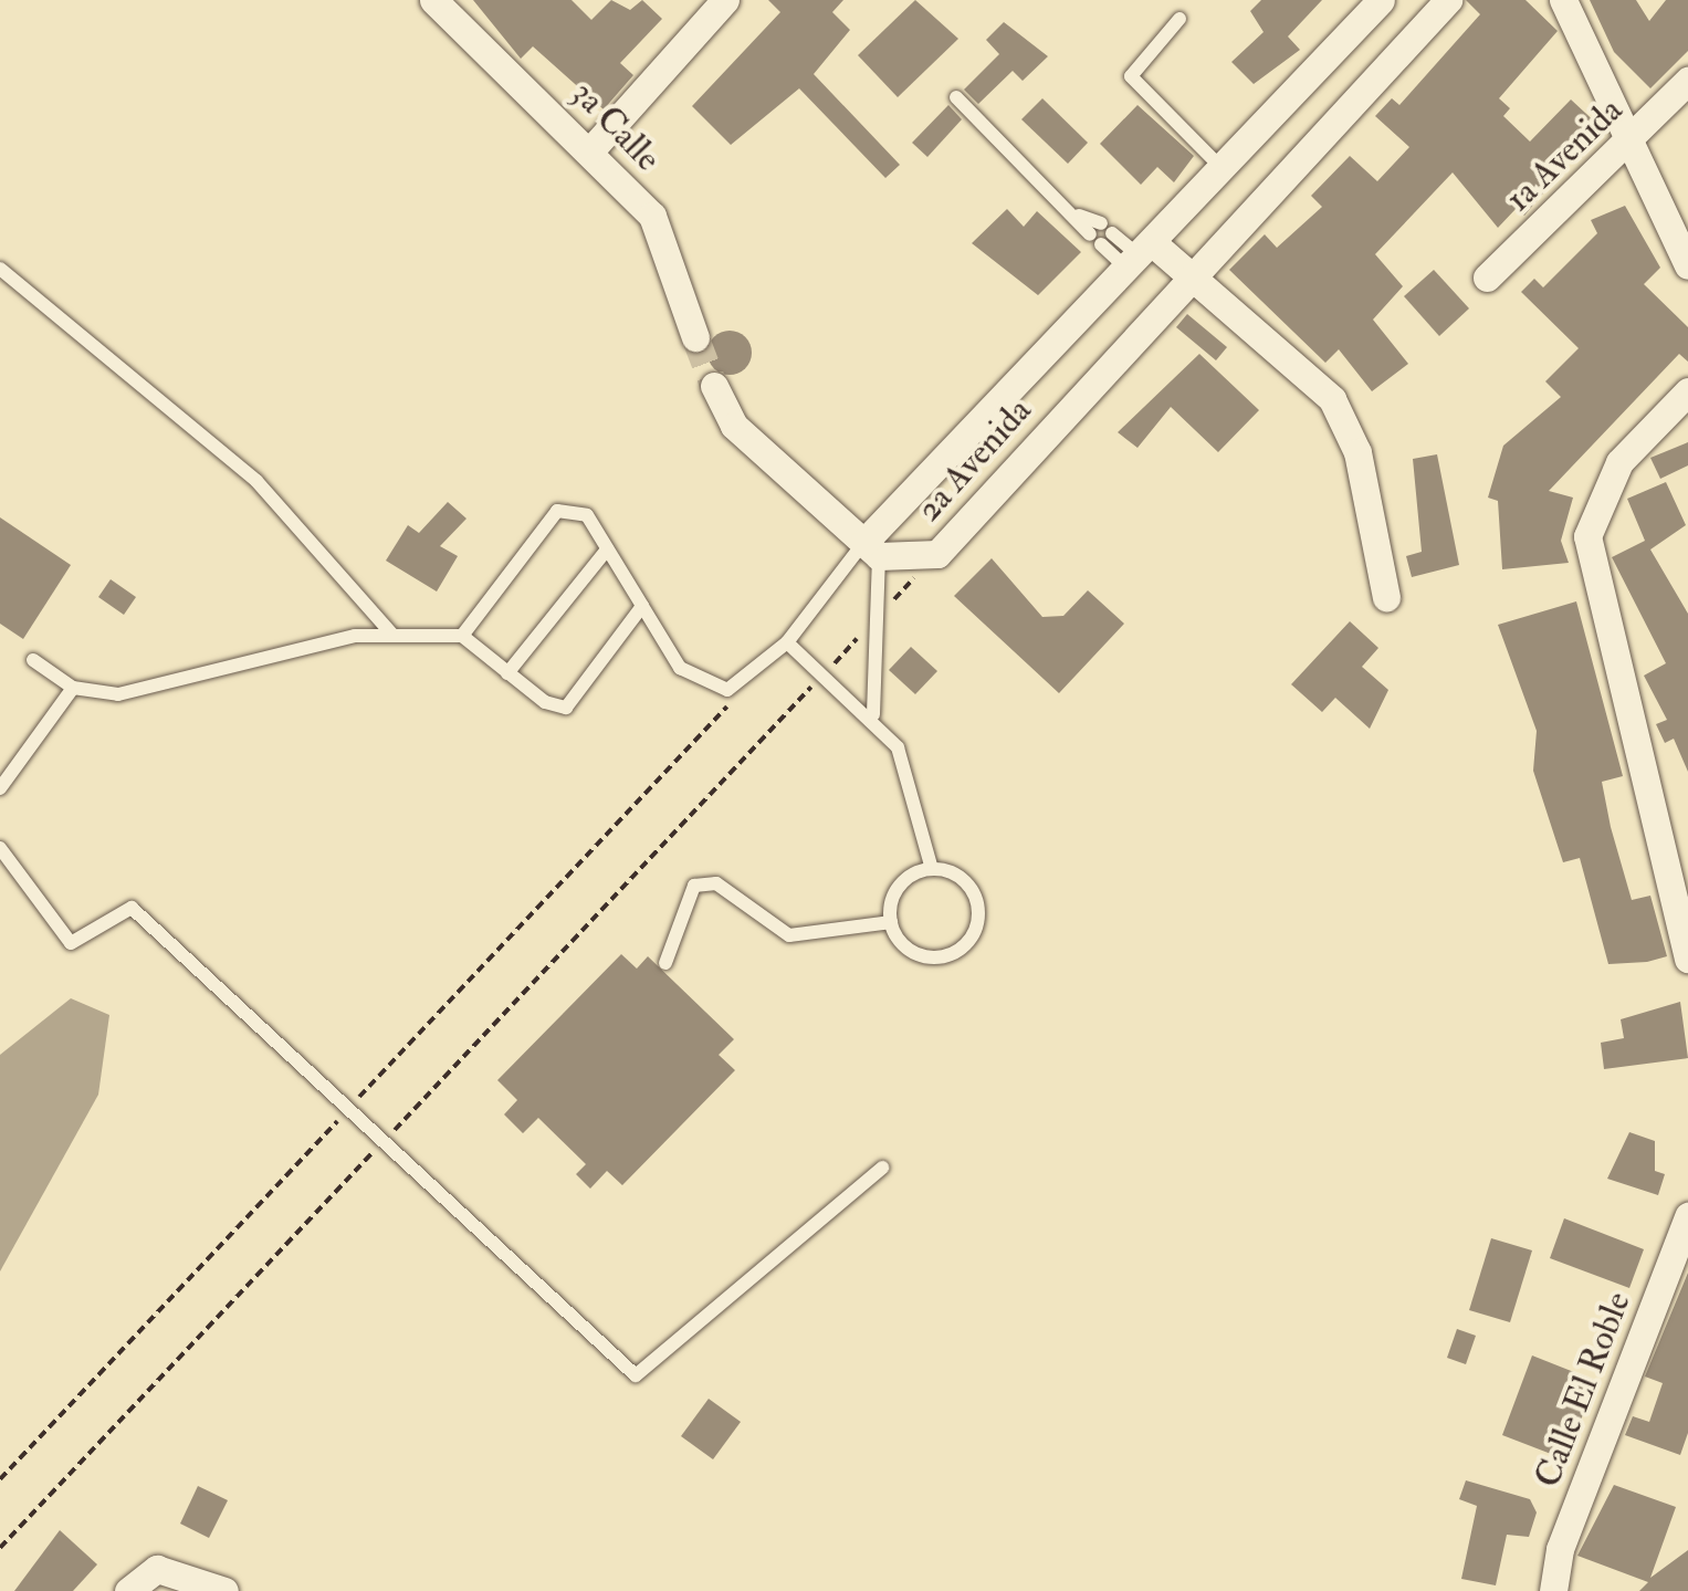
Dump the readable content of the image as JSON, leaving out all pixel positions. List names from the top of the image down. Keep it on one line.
{"streets":{"street":["3a Calle","1a Avenida","2a Avenida","Calle El Roble"]}}
